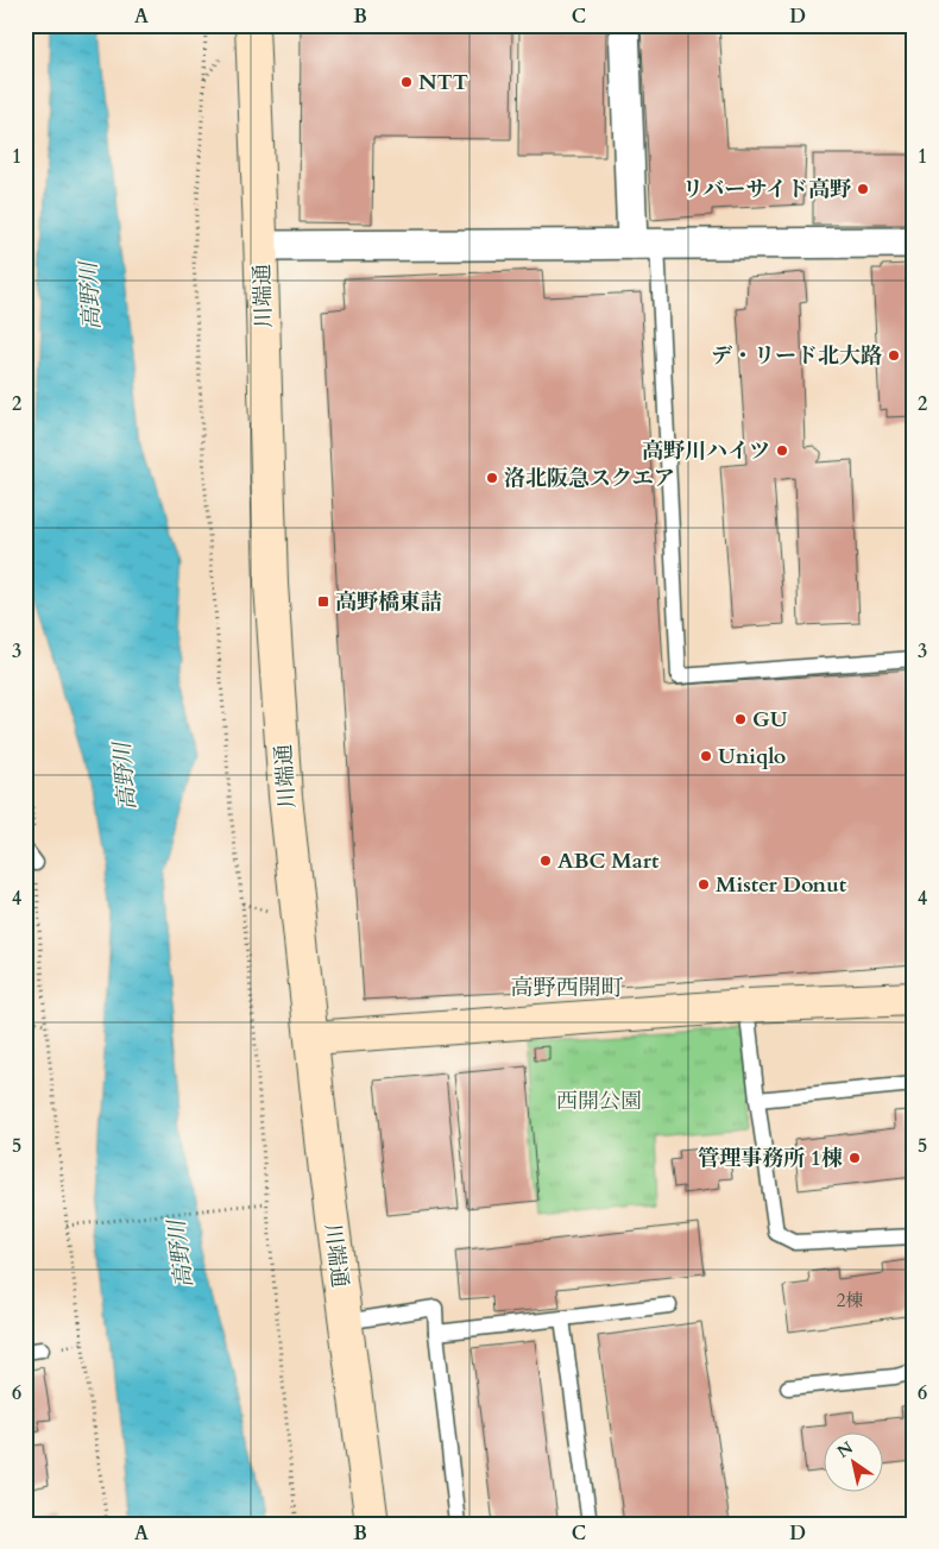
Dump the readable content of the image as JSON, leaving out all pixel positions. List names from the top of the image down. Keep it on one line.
{"streets":{"street":["川端通"]},"districts":["高野西開町"],"water":["高野川"],"parks":["西開公園"],"places":{"other":["NTT","リバーサイド高野","デ・リード北大路","高野川ハイツ","洛北阪急スクエア","GU","Uniqlo","ABC Mart","Mister Donut","管理事務所 1棟"],"transit":["高野橋東詰"]},"house_numbers":["2棟"],"north":"top left","grid":{"columns":["A","B","C","D"],"rows":["1","2","3","4","5","6"]}}
